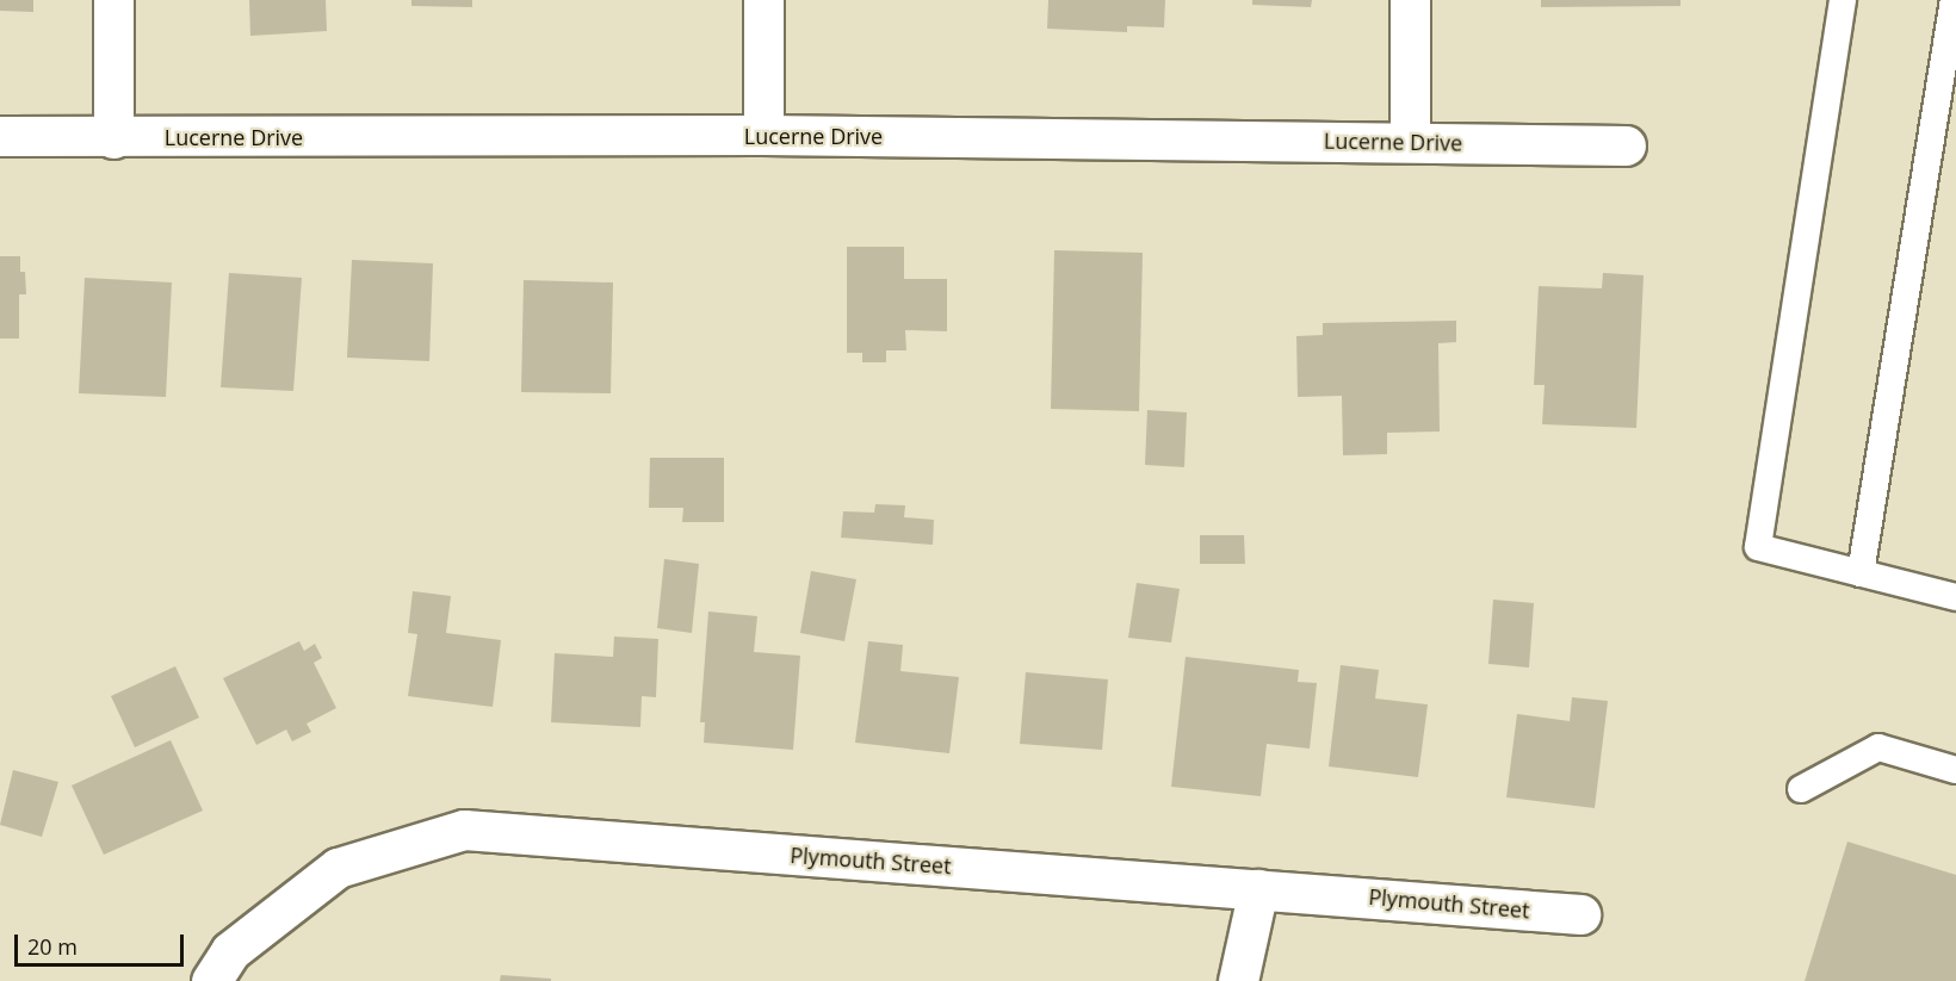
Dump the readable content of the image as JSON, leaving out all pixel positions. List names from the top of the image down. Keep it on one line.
{"streets":{"street":["Lucerne Drive","Plymouth Street"]},"scale_bar":"20 m"}
